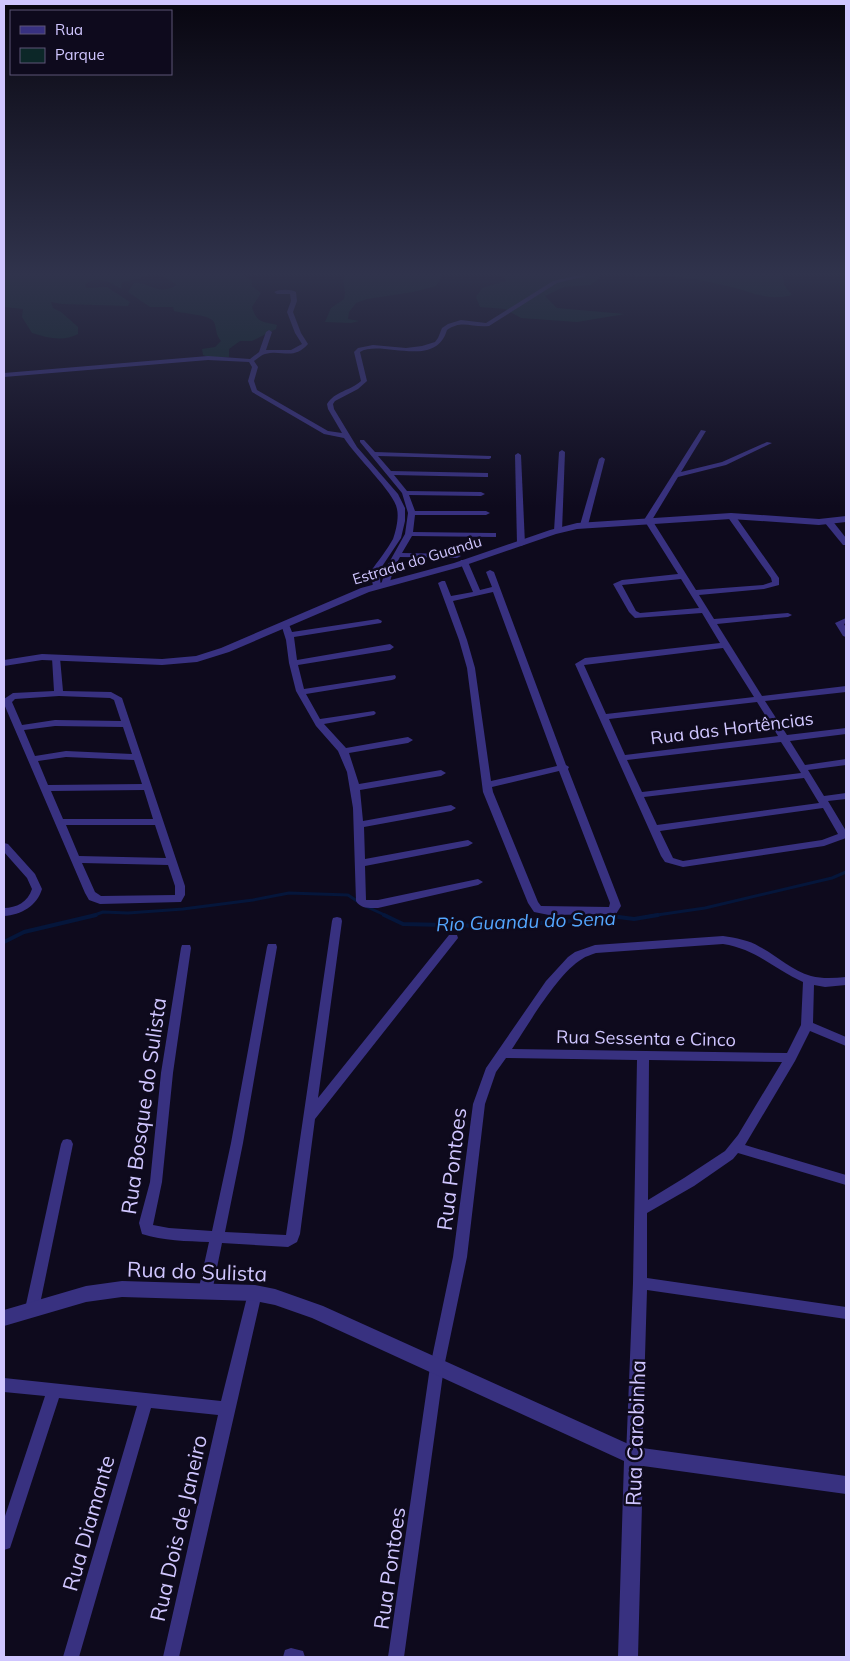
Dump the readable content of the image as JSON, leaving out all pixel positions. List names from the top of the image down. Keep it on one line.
{"streets":{"street":["Estrada do Guandu","Rua das Hortências","Rua Sessenta e Cinco","Rua Bosque do Sulista","Rua Pontoes","Rua do Sulista","Rua Carobinha","Rua Diamante","Rua Dois de Janeiro"]},"crossings":[["Rua Sessenta e Cinco","Rua Pontoes"],["Rua Sessenta e Cinco","Rua Carobinha"],["Rua Pontoes","Rua do Sulista"],["Rua do Sulista","Rua Carobinha"],["Rua do Sulista","Rua Dois de Janeiro"]],"water":["Rio Guandu do Sena"],"legend":["Rua","Parque"]}
